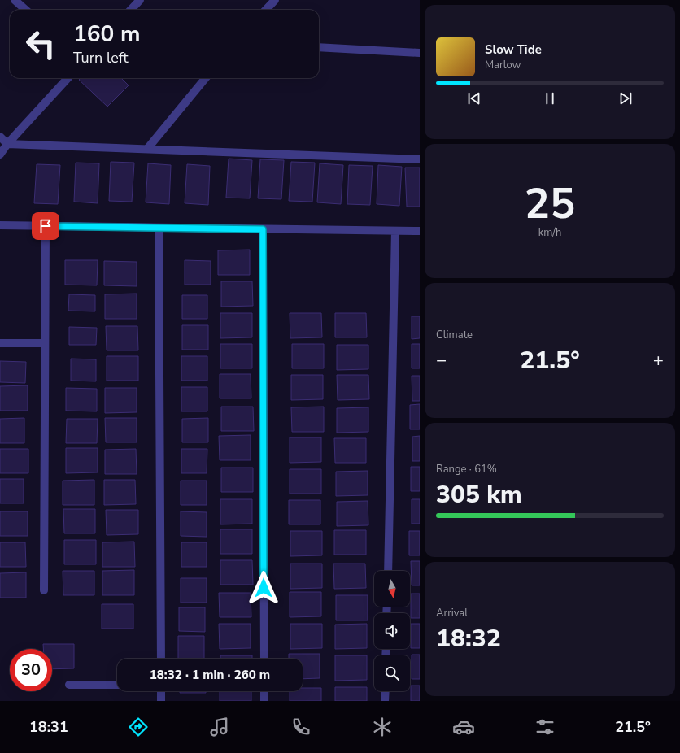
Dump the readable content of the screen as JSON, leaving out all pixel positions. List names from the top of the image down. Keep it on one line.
{"north":"bottom","page":{"turn":["160 m","Turn left"],"song":["Slow Tide","Marlow"],"tile":[["25","km/h"],"Climate",["Range · 61%","305 km"],["Arrival","18:32"]],"heat":["−","21.5°","+"],"limit":"30","trip":"18:32 · 1 min · 260 m","tabs":["18:31","21.5°"]}}
